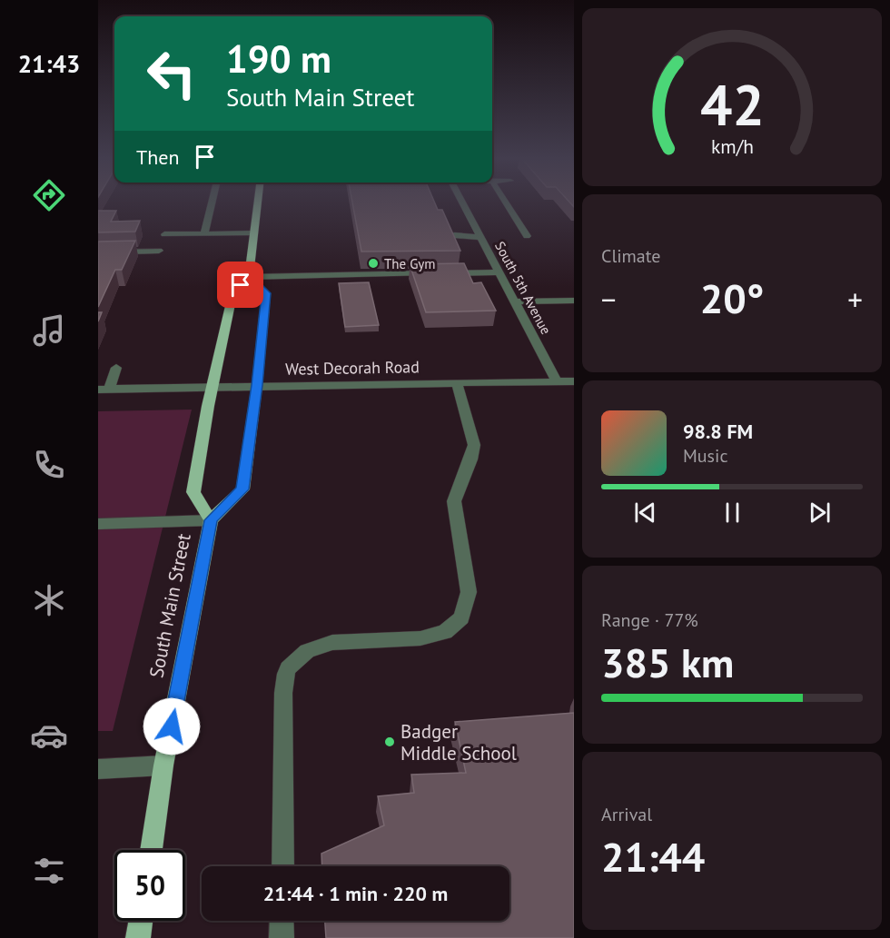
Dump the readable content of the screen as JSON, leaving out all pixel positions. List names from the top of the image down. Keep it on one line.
{"streets":{"main road":["South Main Street"],"street":["South 5th Avenue","West Decorah Road"]},"crossings":[["South 5th Avenue","West Decorah Road"],["West Decorah Road","South Main Street"]],"places":["The Gym","Badger Middle School"],"page":{"tabs":"21:43","turn":["190 m","South Main Street"],"then":"Then","tile":["Climate",["Range · 77%","385 km"],["Arrival","21:44"]],"heat":["−","20°","+"],"song":["98.8 FM","Music"],"limit":"50","trip":"21:44 · 1 min · 220 m","gauge":["42","km/h"]}}
